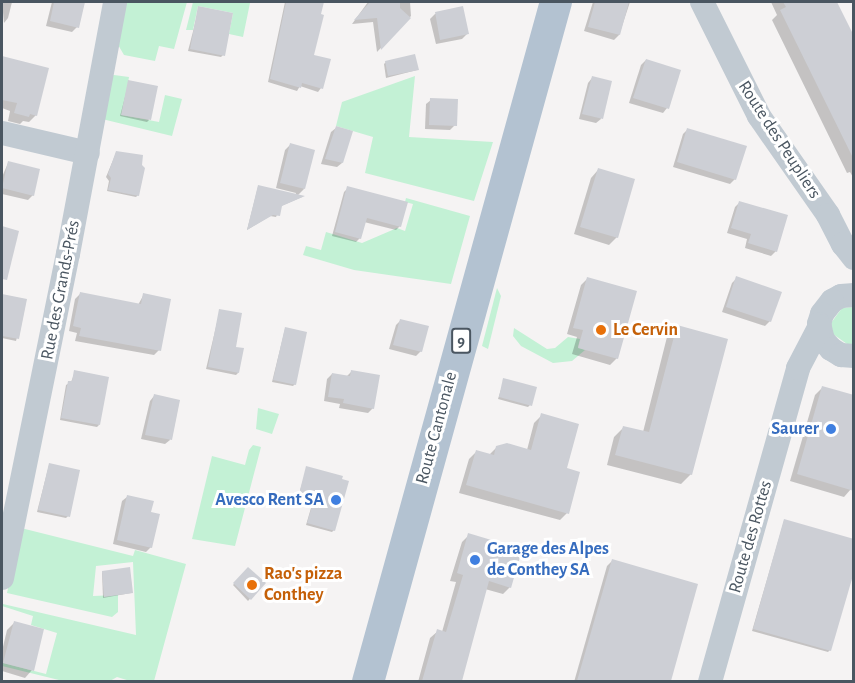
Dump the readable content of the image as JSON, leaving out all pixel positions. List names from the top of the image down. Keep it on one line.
{"streets":{"main road":["9","Route Cantonale"],"street":["Route des Peupliers","Rue des Grands-Prés","Route des Rottes"]},"crossings":[["Route des Peupliers","Route des Rottes"]],"places":["Le Cervin","Saurer","Avesco Rent SA","Garage des Alpes de Conthey SA","Rao's pizza Conthey"]}
